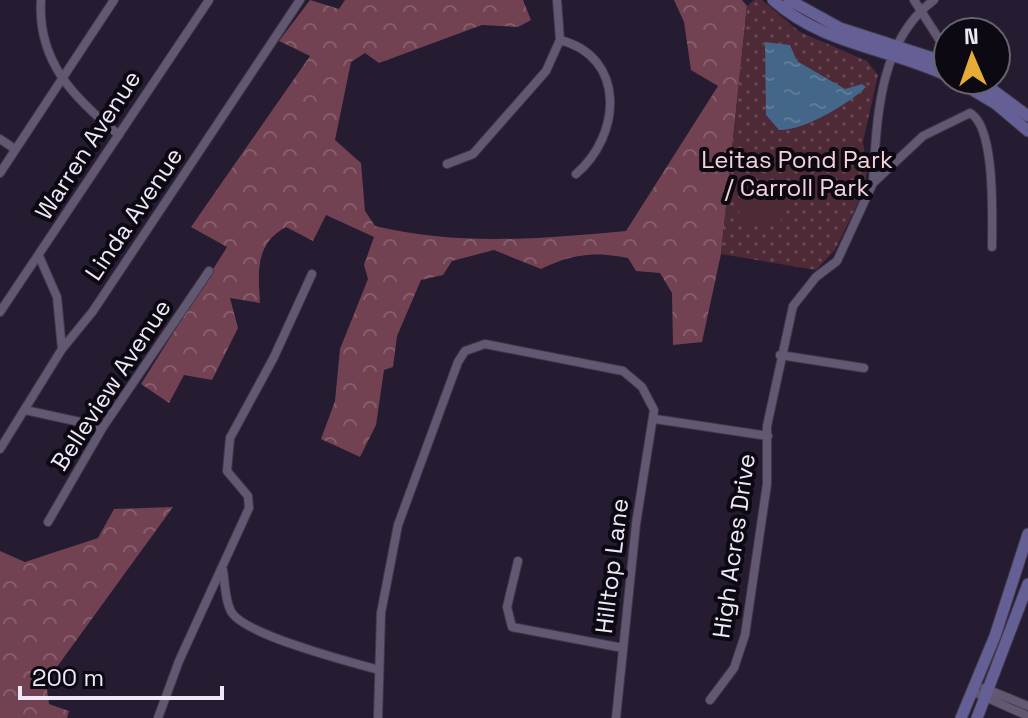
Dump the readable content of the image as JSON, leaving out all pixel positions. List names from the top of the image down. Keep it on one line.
{"streets":{"street":["Warren Avenue","Linda Avenue","Belleview Avenue","High Acres Drive","Hilltop Lane"]},"parks":["Leitas Pond Park / Carroll Park"],"scale_bar":"200 m","north":"top"}
